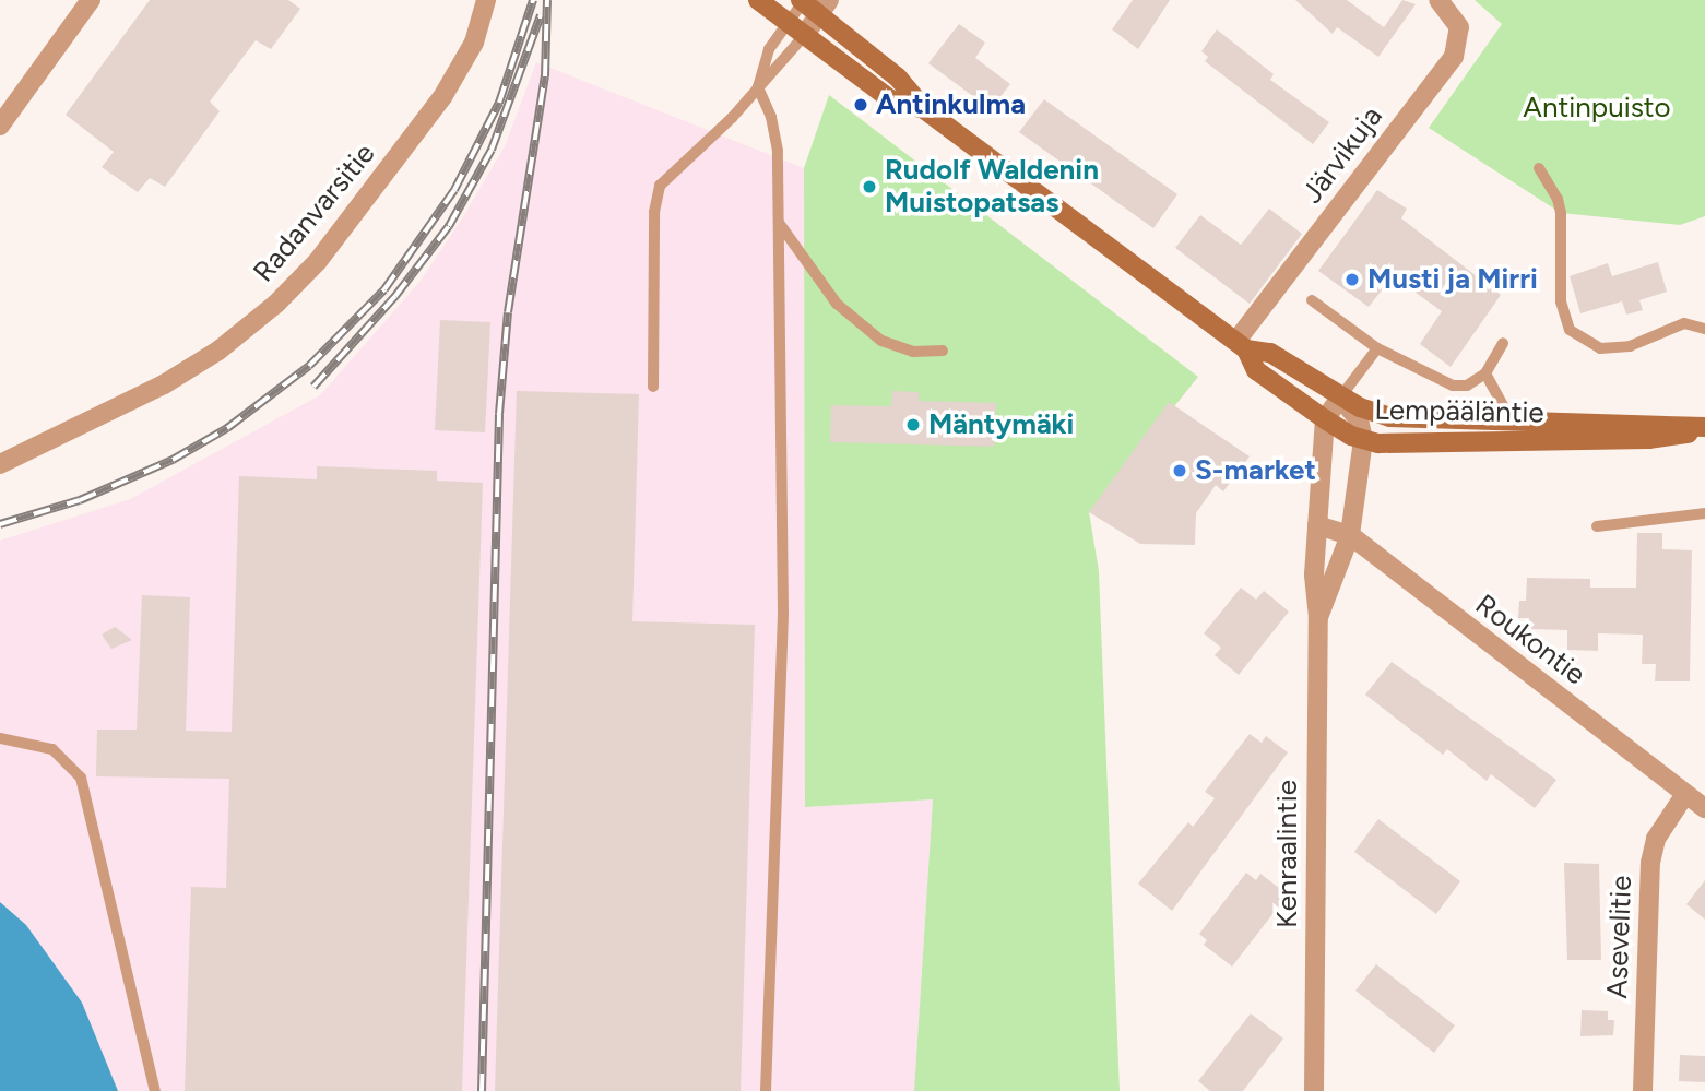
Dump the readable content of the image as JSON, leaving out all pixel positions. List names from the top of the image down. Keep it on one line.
{"streets":{"main road":["Lempääläntie"],"street":["Järvikuja","Radanvarsitie","Roukontie","Kenraalintie","Asevelitie"]},"crossings":[["Järvikuja","Lempääläntie"],["Lempääläntie","Kenraalintie"],["Roukontie","Kenraalintie"],["Roukontie","Asevelitie"]],"parks":["Antinpuisto"],"places":["Antinkulma","Rudolf Waldenin Muistopatsas","Musti ja Mirri","Mäntymäki","S-market"]}
